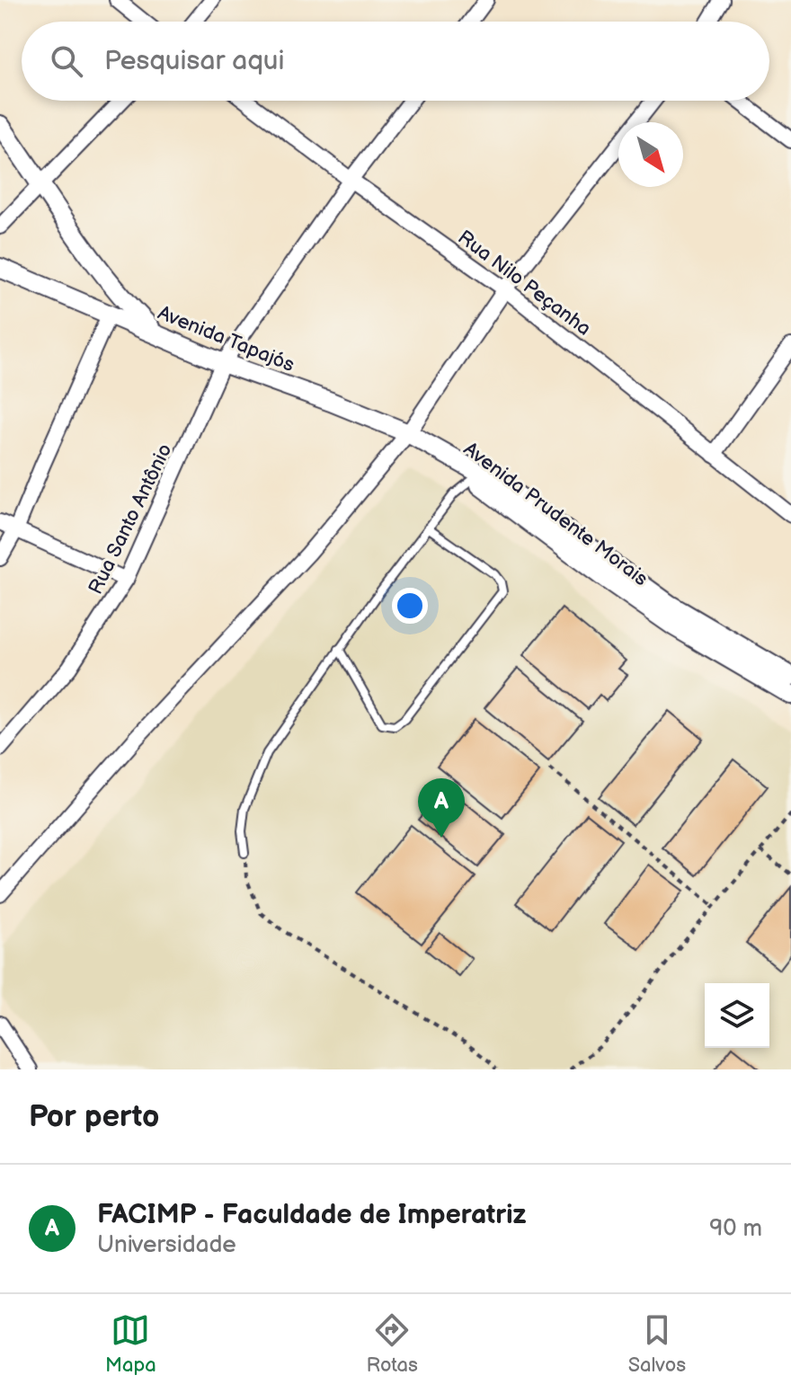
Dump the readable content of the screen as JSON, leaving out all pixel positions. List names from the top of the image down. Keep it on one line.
{"streets":{"street":["Rua Nilo Peçanha","Avenida Tapajós","Avenida Prudente Morais","Rua Santo Antônio"]},"crossings":[["Rua Nilo Peçanha","Rua Santo Antônio"],["Avenida Tapajós","Avenida Prudente Morais"],["Avenida Tapajós","Rua Santo Antônio"]],"north":"bottom right","page":{"search":"Pesquisar aqui","pins":"A","heading":"Por perto","list":[{"mark":"A","name":"FACIMP - Faculdade de Imperatriz","note":"Universidade","value":"90 m"}],"nav":["Mapa","Rotas","Salvos"]}}
